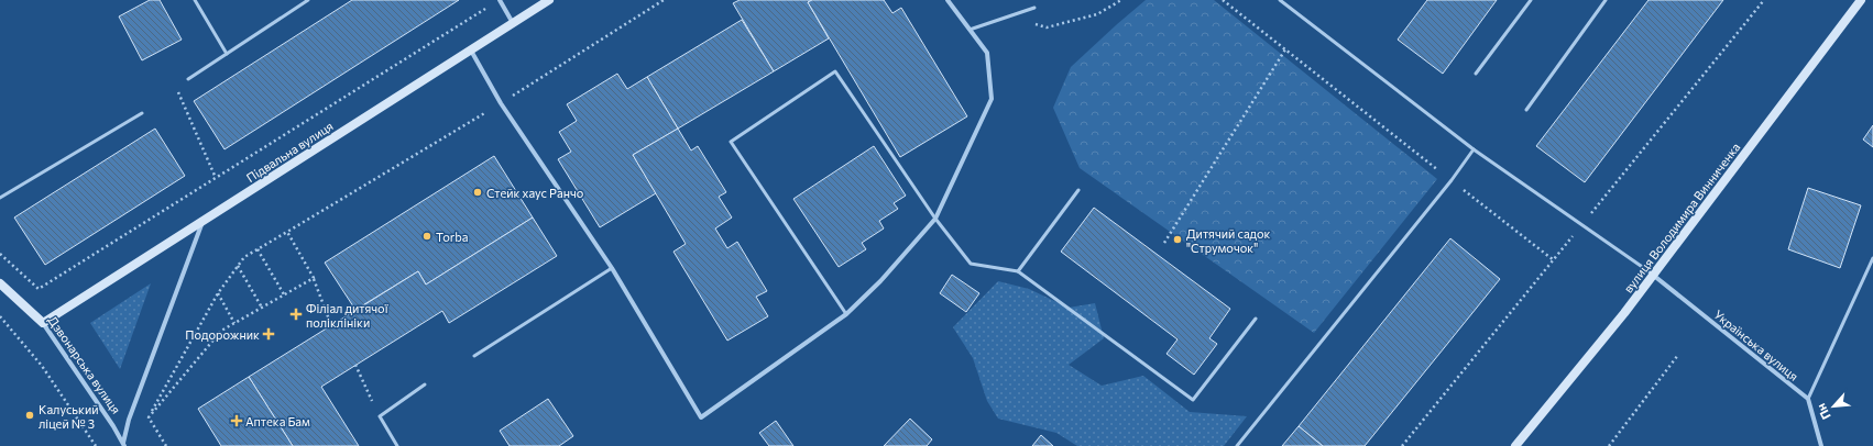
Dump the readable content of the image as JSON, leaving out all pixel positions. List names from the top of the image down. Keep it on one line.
{"streets":{"main road":["Підвальна вулиця","вулиця Володимира Винниченка","Дзвонарська вулиця"],"street":["Українська вулиця"]},"crossings":[["Підвальна вулиця","Дзвонарська вулиця"],["вулиця Володимира Винниченка","Українська вулиця"]],"places":{"other":["Стейк хаус Ранчо","Torba","Дитячий садок \"Струмочок\"","Калуський ліцей № 3"],"health":["Філіал дитячої поліклініки","Подорожник","Аптека Бам"]},"north":"bottom left"}
